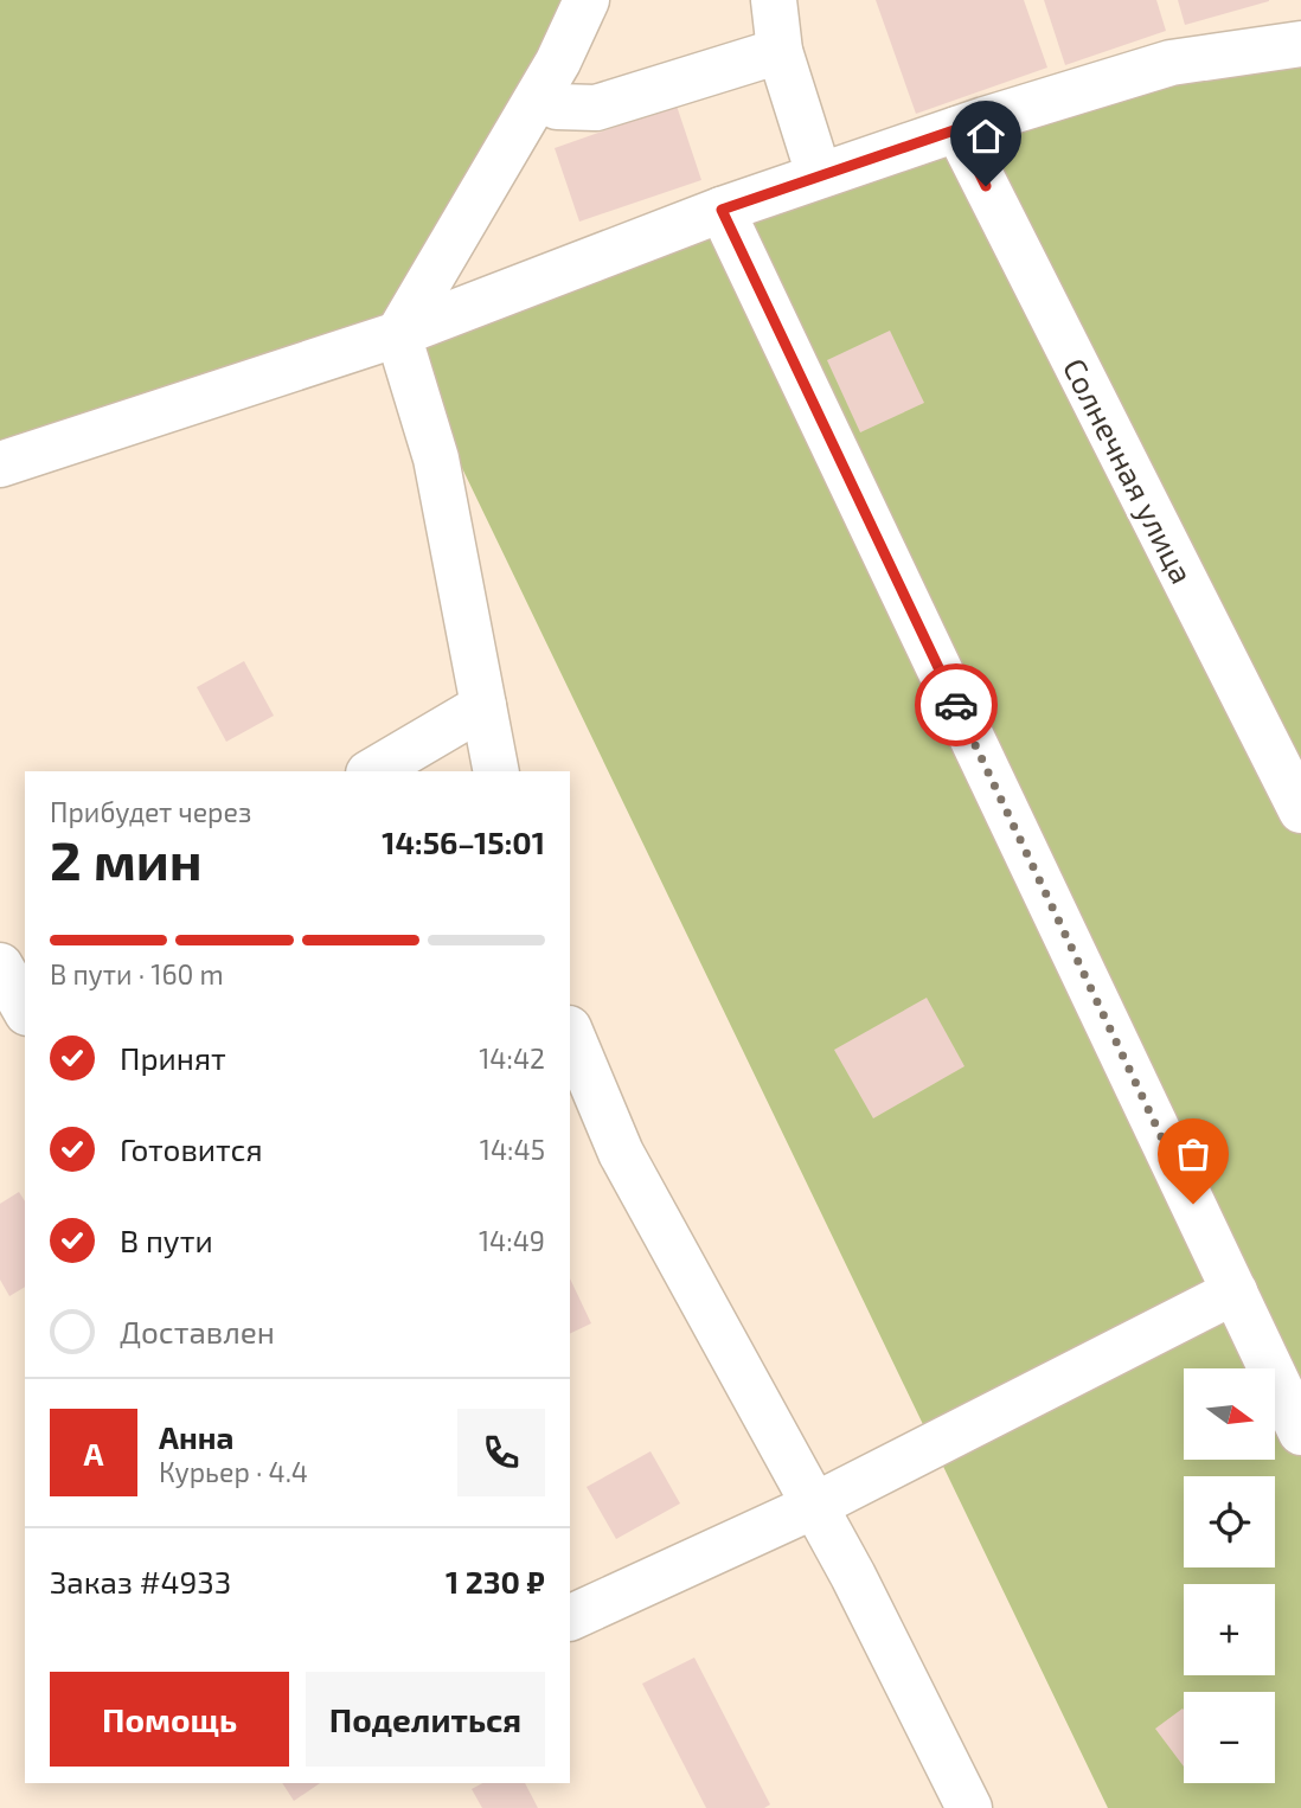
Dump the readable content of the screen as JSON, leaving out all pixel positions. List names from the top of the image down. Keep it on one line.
{"streets":{"street":["Солнечная улица"]},"north":"right","page":{"heading":["2 мин","Прибудет через","14:56–15:01"],"panel":["Анна","Курьер · 4.4","Заказ #4933","1 230 ₽"],"bar":"В пути · 160 m","list":[["Принят","14:42"],["Готовится","14:45"],["В пути","14:49"],"Доставлен"],"map_buttons":["+","−"],"round":"А","buttons":["Помощь","Поделиться"]}}
